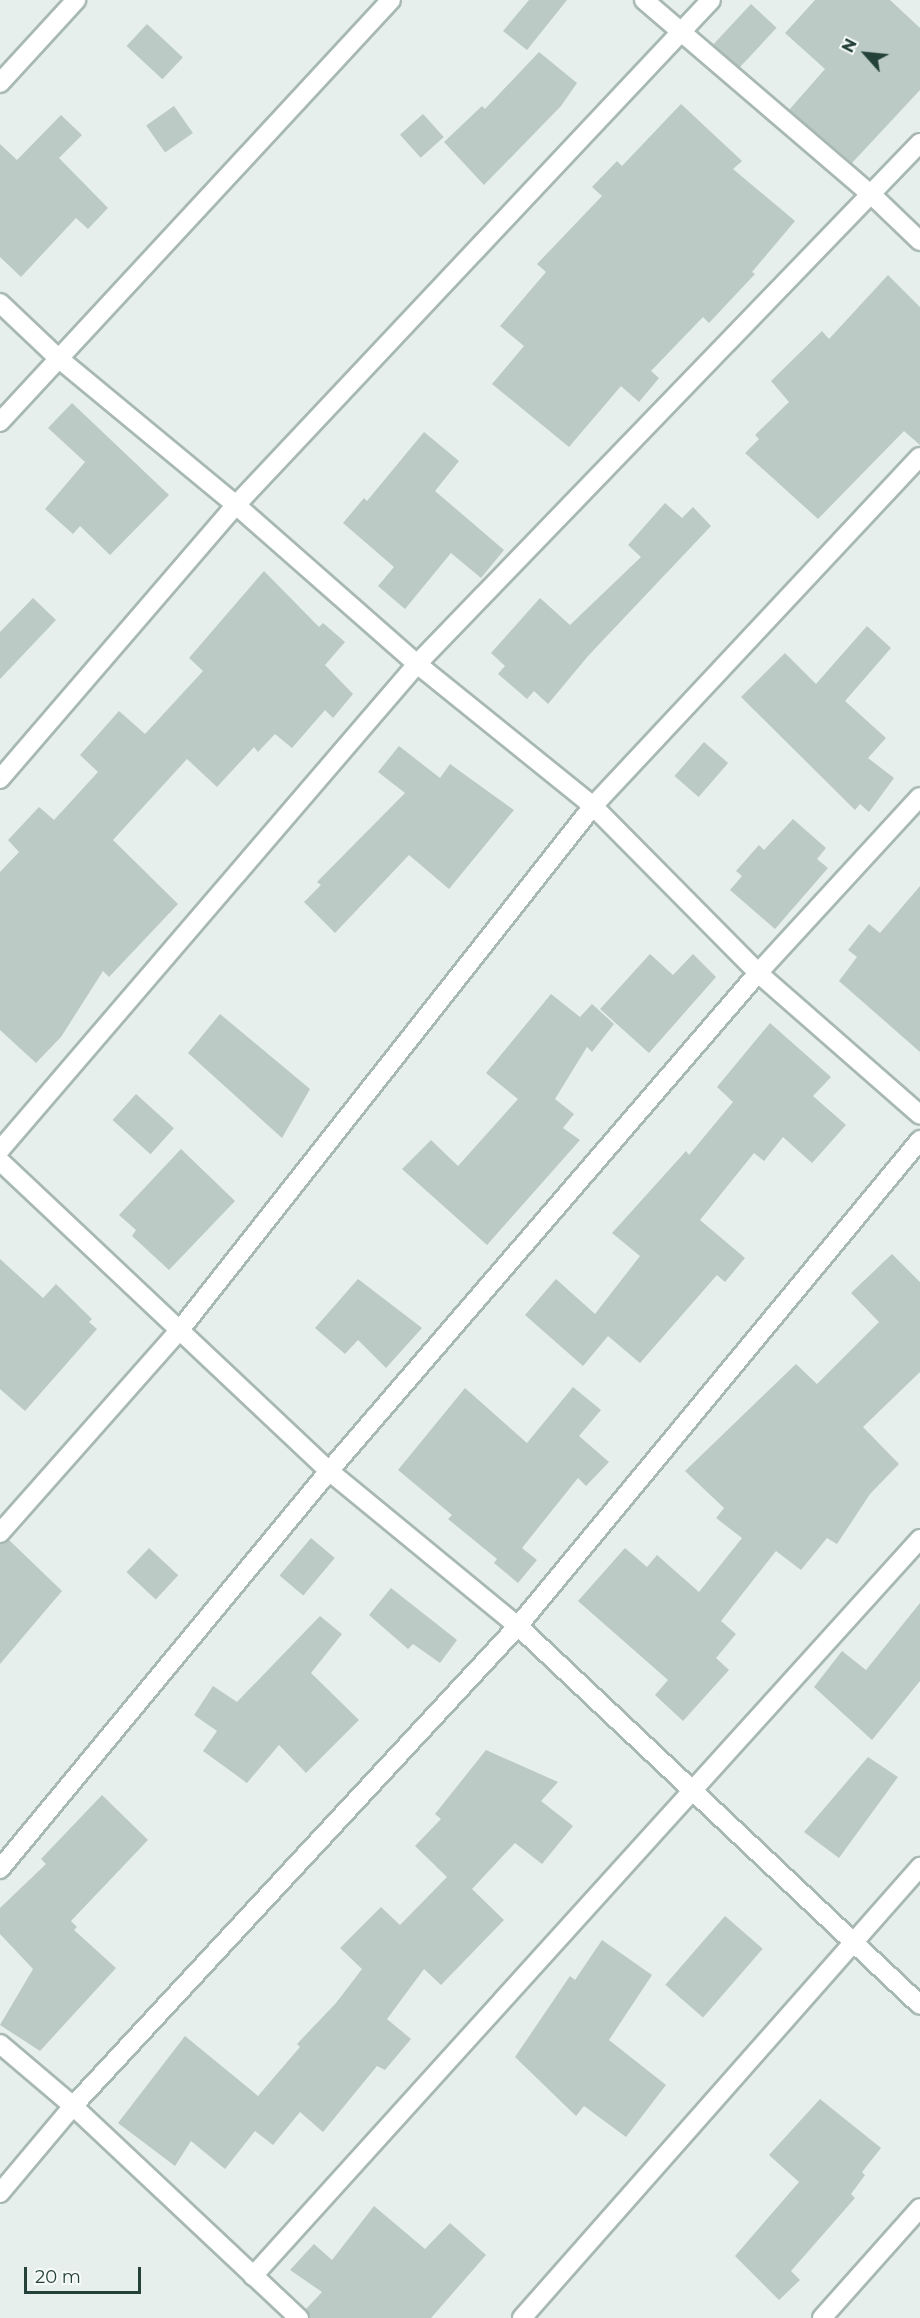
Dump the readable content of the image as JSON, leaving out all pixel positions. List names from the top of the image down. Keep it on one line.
{"scale_bar":"20 m","north":"top left"}
